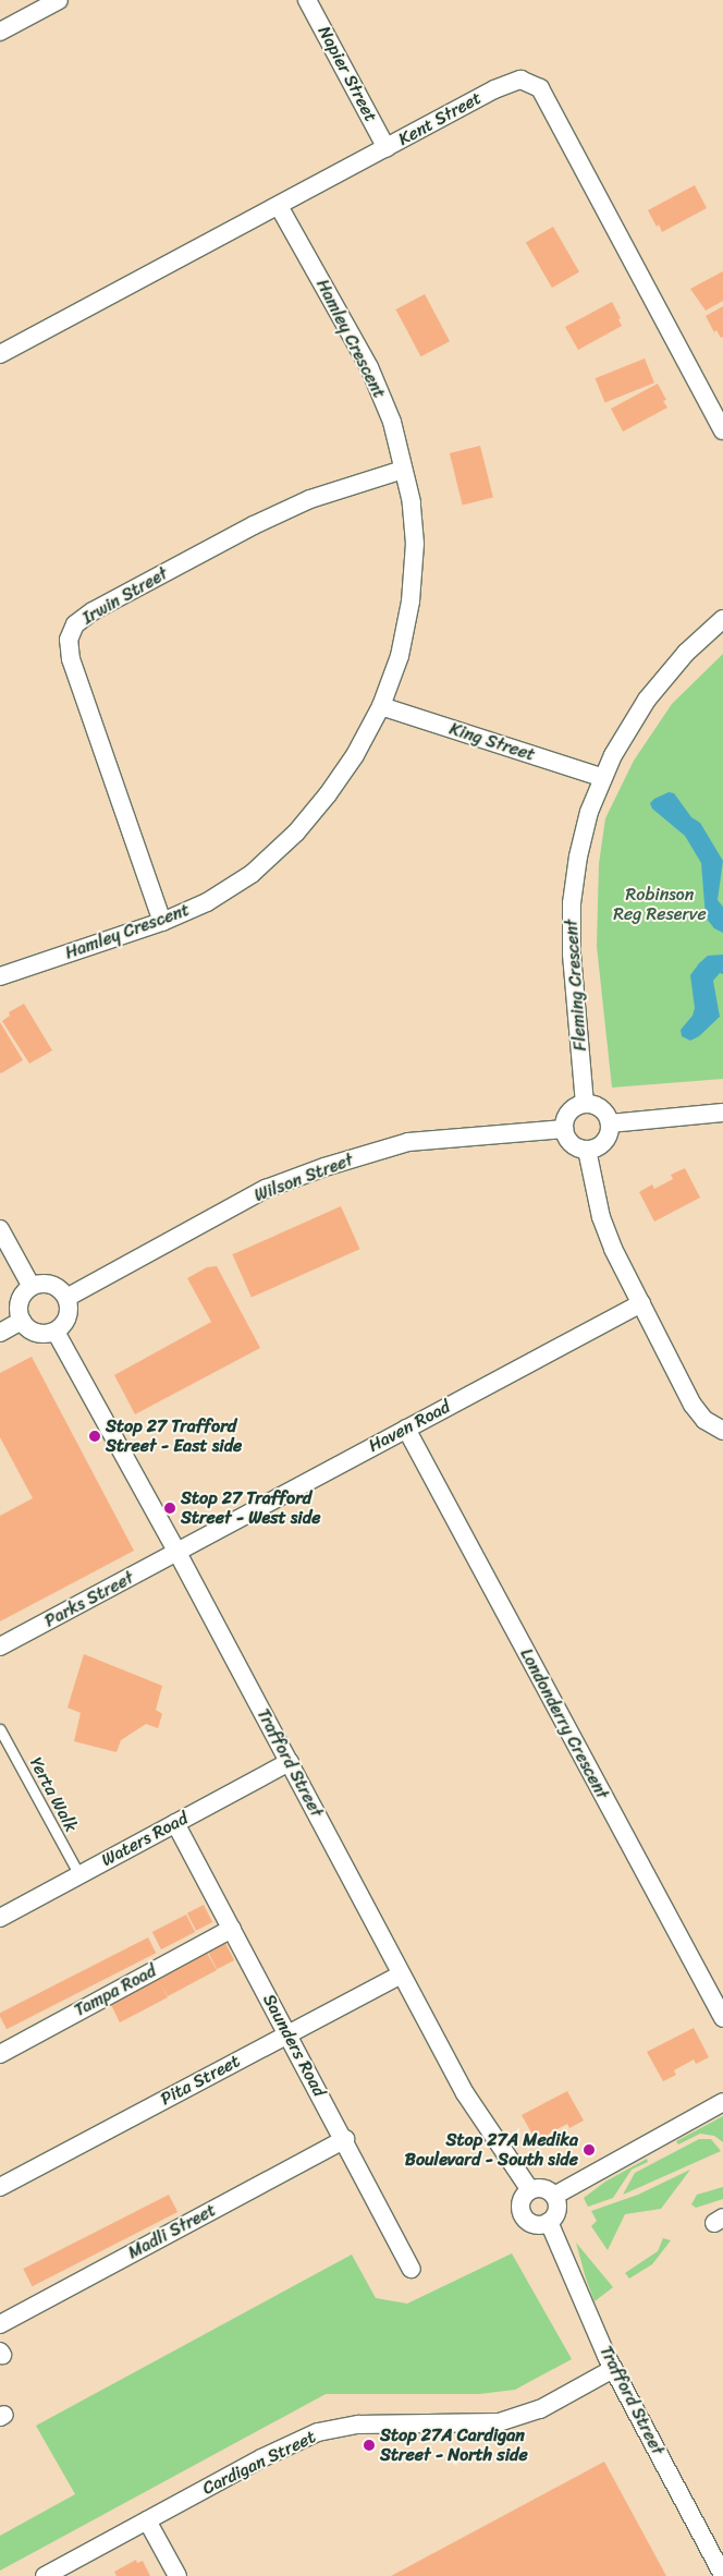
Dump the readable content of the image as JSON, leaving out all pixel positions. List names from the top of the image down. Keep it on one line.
{"streets":{"street":["Napier Street","Kent Street","Hamley Crescent","Irwin Street","King Street","Fleming Crescent","Wilson Street","Haven Road","Parks Street","Londonderry Crescent","Trafford Street","Waters Road","Tampa Road","Saunders Road","Pita Street","Madli Street","Cardigan Street"],"lane":["Yerta Walk"]},"crossings":[["Napier Street","Kent Street"],["Kent Street","Hamley Crescent"],["Hamley Crescent","Irwin Street"],["Hamley Crescent","King Street"],["King Street","Fleming Crescent"],["Fleming Crescent","Wilson Street"],["Wilson Street","Trafford Street"],["Haven Road","Parks Street"],["Haven Road","Londonderry Crescent"],["Haven Road","Trafford Street"],["Parks Street","Trafford Street"],["Trafford Street","Waters Road"],["Trafford Street","Pita Street"],["Trafford Street","Cardigan Street"],["Yerta Walk","Waters Road"],["Waters Road","Saunders Road"],["Tampa Road","Saunders Road"],["Saunders Road","Pita Street"],["Saunders Road","Madli Street"]],"parks":["Robinson Reg Reserve"],"places":["Stop 27 Trafford Street - East side","Stop 27 Trafford Street - West side","Stop 27A Medika Boulevard - South side","Stop 27A Cardigan Street - North side"]}
